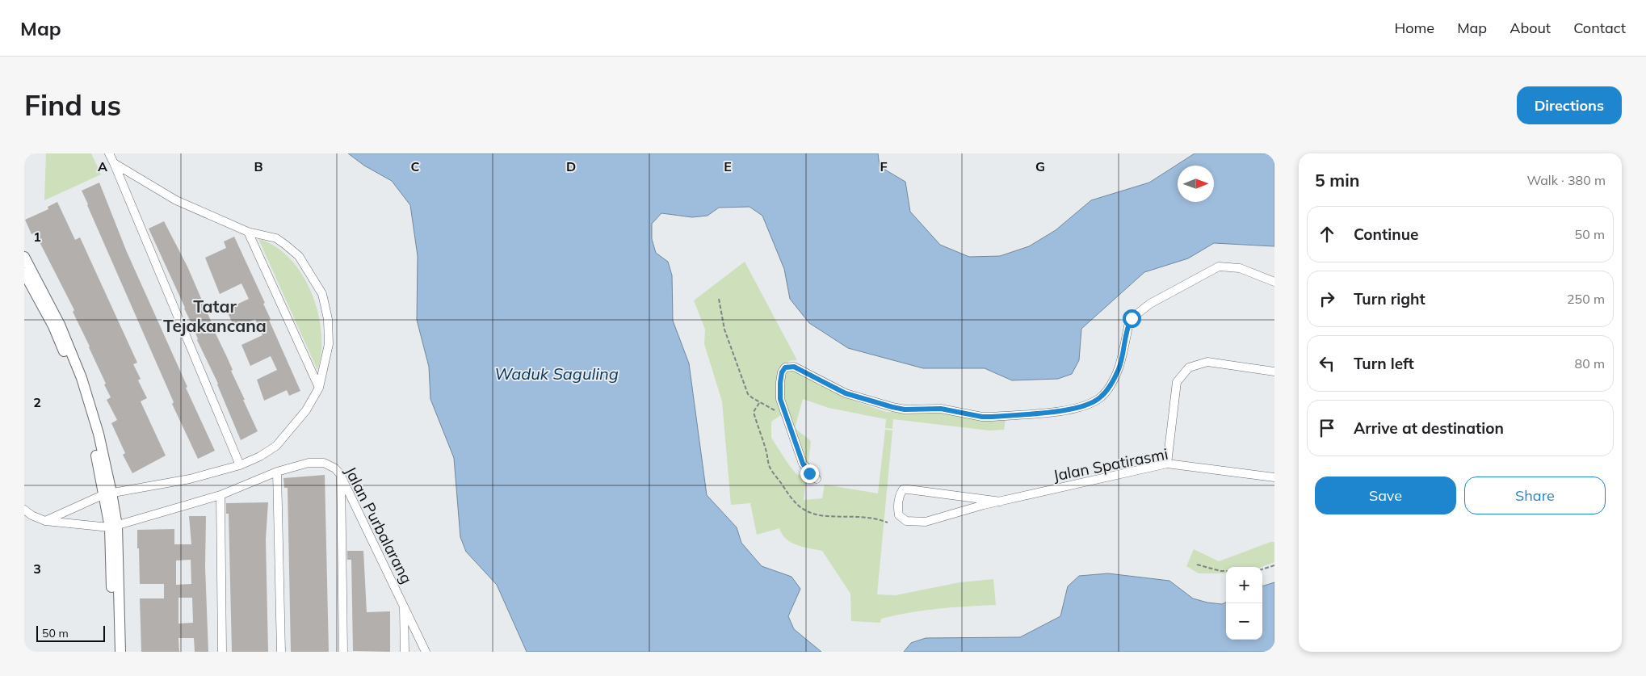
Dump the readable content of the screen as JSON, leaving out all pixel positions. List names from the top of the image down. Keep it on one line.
{"streets":{"street":["Jalan Spatirasmi","Jalan Purbalarang"]},"districts":["Tatar Tejakancana"],"water":["Waduk Saguling"],"scale_bar":"50 m","north":"right","page":{"header":"Map","nav":["Home","Map","About","Contact"],"buttons":["Directions",["Save","Share"]],"title":"Find us","heading":["5 min","Walk · 380 m"],"list":[["Continue","50 m"],["Turn right","250 m"],["Turn left","80 m"],"Arrive at destination"],"map_buttons":["+","−"],"scale":"50 m"},"grid":{"columns":["A","B","C","D","E","F","G"],"rows":["1","2","3"]}}
